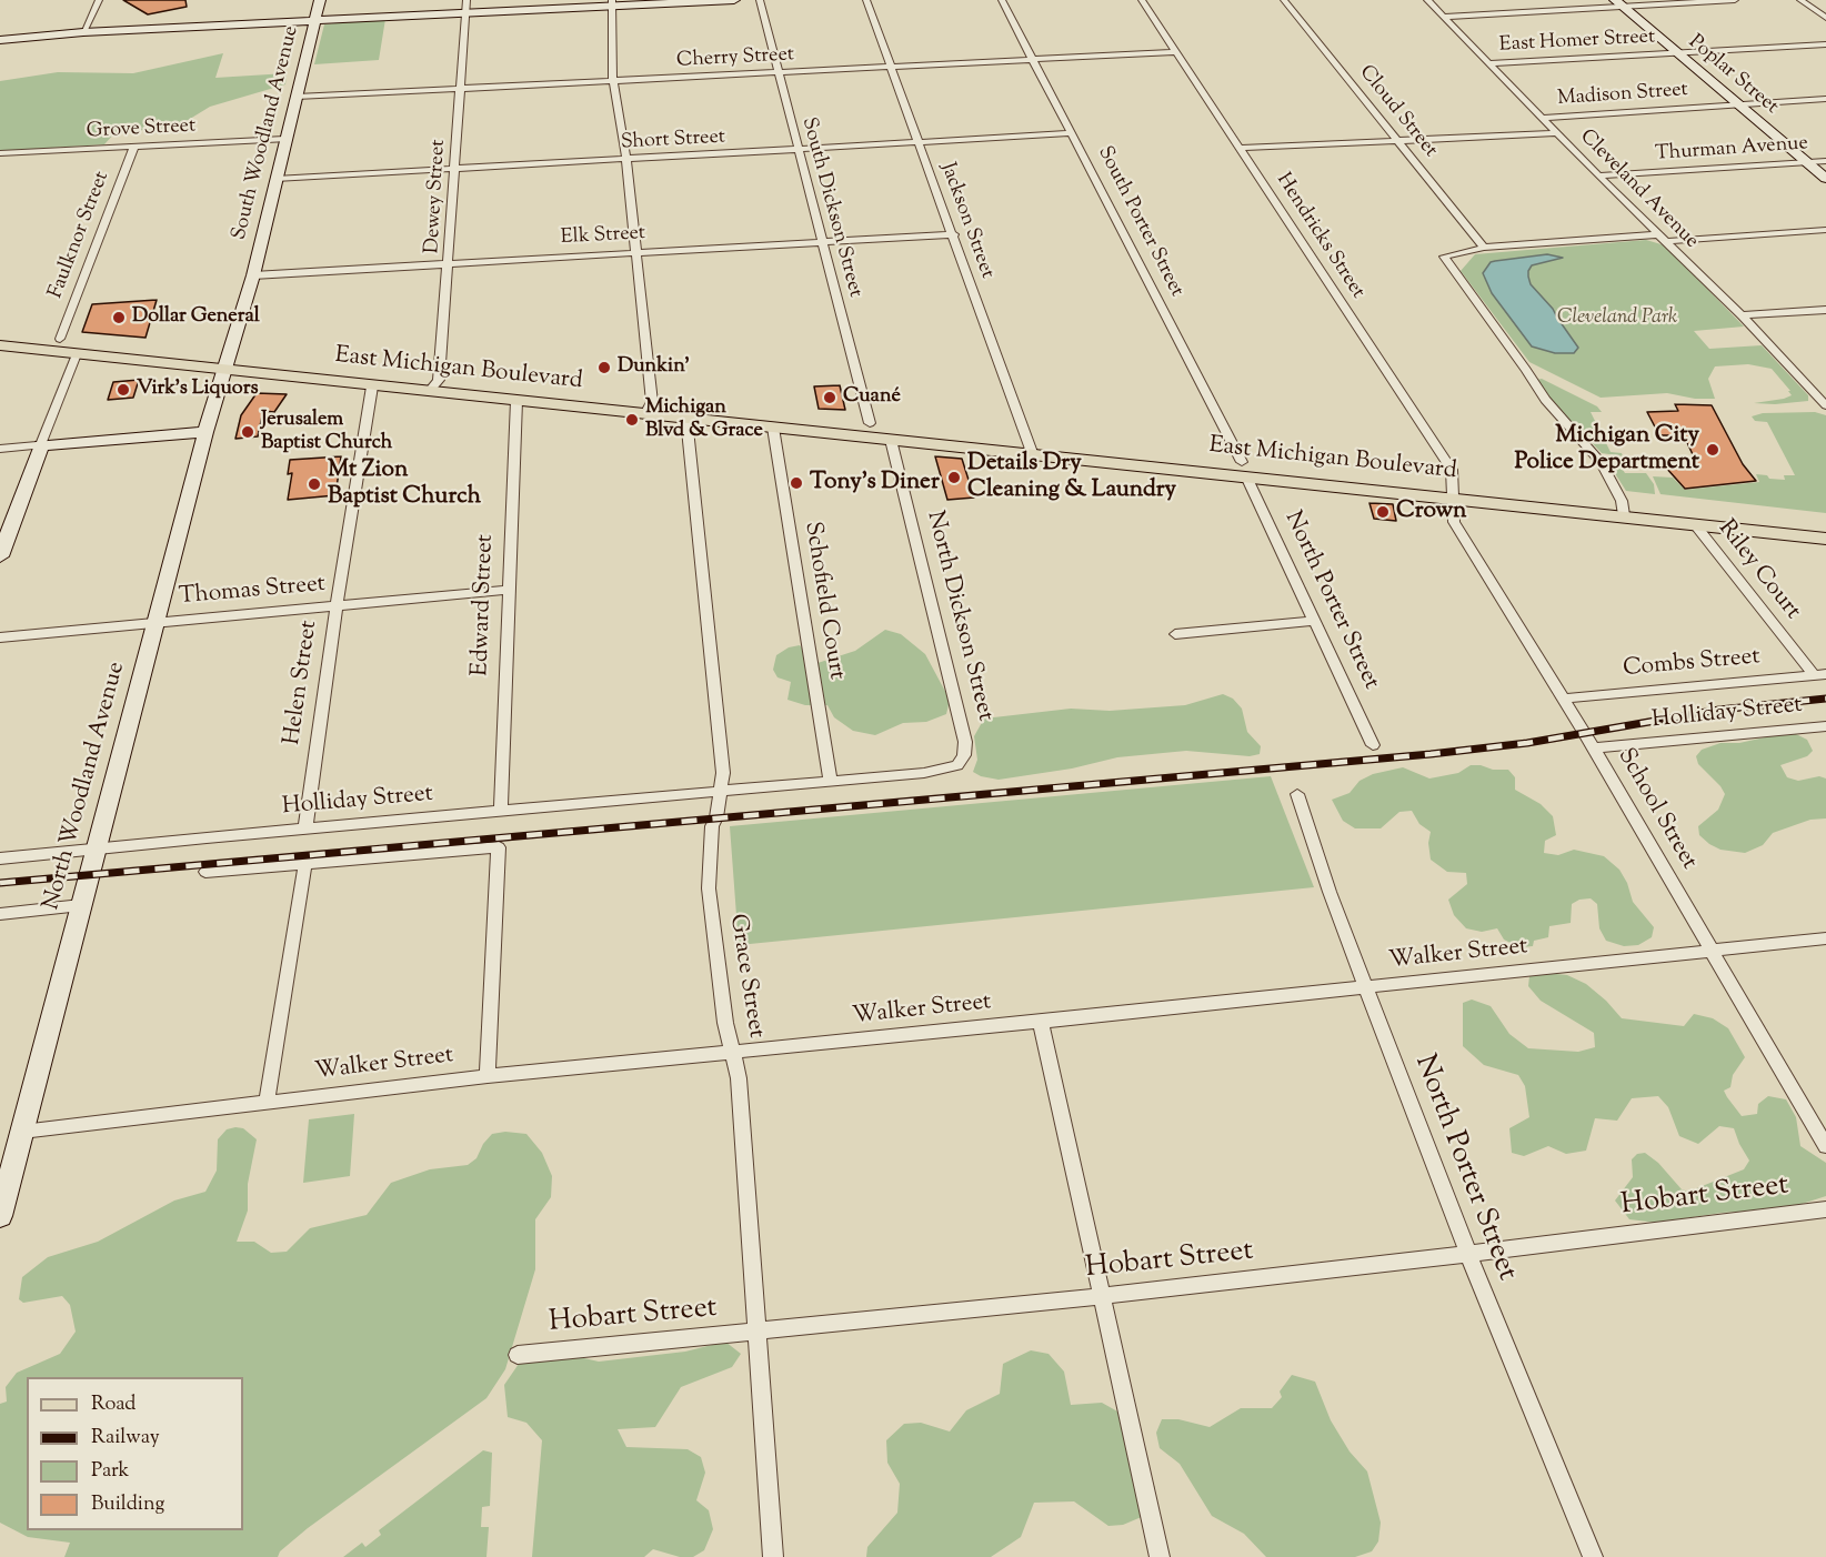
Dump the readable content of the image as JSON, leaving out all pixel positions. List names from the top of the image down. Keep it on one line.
{"streets":{"main road":["East Michigan Boulevard"],"street":["East Homer Street","Cherry Street","Poplar Street","Madison Street","Cloud Street","Grove Street","South Woodland Avenue","Short Street","Thurman Avenue","Cleveland Avenue","Dewey Street","South Dickson Street","Jackson Street","South Porter Street","Faulknor Street","Elk Street","Hendricks Street","Riley Court","Thomas Street","Schofield Court","North Porter Street","Edward Street","North Dickson Street","Combs Street","Helen Street","Holliday Street","North Woodland Avenue","School Street","Walker Street","Grace Street","Hobart Street"]},"crossings":[["East Homer Street","Poplar Street"],["East Homer Street","Cleveland Avenue"],["Cherry Street","South Woodland Avenue"],["Cherry Street","Dewey Street"],["Cherry Street","South Dickson Street"],["Cherry Street","Jackson Street"],["Cherry Street","South Porter Street"],["Cherry Street","Hendricks Street"],["Poplar Street","Madison Street"],["Poplar Street","Thurman Avenue"],["Madison Street","Cleveland Avenue"],["Grove Street","South Woodland Avenue"],["Grove Street","Faulknor Street"],["South Woodland Avenue","Short Street"],["South Woodland Avenue","Elk Street"],["South Woodland Avenue","East Michigan Boulevard"],["South Woodland Avenue","North Woodland Avenue"],["Short Street","Dewey Street"],["Short Street","South Dickson Street"],["Short Street","Jackson Street"],["Short Street","South Porter Street"],["Thurman Avenue","Cleveland Avenue"],["Dewey Street","Elk Street"],["Dewey Street","East Michigan Boulevard"],["South Dickson Street","Elk Street"],["South Dickson Street","East Michigan Boulevard"],["Jackson Street","Elk Street"],["Jackson Street","East Michigan Boulevard"],["South Porter Street","East Michigan Boulevard"],["South Porter Street","North Porter Street"],["Faulknor Street","East Michigan Boulevard"],["Hendricks Street","East Michigan Boulevard"],["Hendricks Street","School Street"],["East Michigan Boulevard","Riley Court"],["East Michigan Boulevard","Schofield Court"],["East Michigan Boulevard","North Porter Street"],["East Michigan Boulevard","Edward Street"],["East Michigan Boulevard","North Dickson Street"],["East Michigan Boulevard","Helen Street"],["East Michigan Boulevard","North Woodland Avenue"],["East Michigan Boulevard","School Street"],["East Michigan Boulevard","Grace Street"],["Riley Court","Combs Street"],["Thomas Street","Edward Street"],["Thomas Street","Helen Street"],["Thomas Street","North Woodland Avenue"],["Schofield Court","North Dickson Street"],["North Porter Street","Walker Street"],["North Porter Street","Hobart Street"],["Edward Street","Holliday Street"],["North Dickson Street","Holliday Street"],["North Dickson Street","Grace Street"],["Combs Street","School Street"],["Helen Street","Holliday Street"],["Holliday Street","North Woodland Avenue"],["Holliday Street","School Street"],["Holliday Street","Grace Street"],["North Woodland Avenue","Walker Street"],["School Street","Walker Street"],["Walker Street","Grace Street"],["Grace Street","Hobart Street"]],"parks":["Cleveland Park"],"places":["Dollar General","Dunkin'","Virk's Liquors","Cuané","Michigan Blvd & Grace","Jerusalem Baptist Church","Michigan City Police Department","Details Dry Cleaning & Laundry","Tony's Diner","Mt Zion Baptist Church","Crown"],"legend":["Road","Railway","Park","Building"]}
